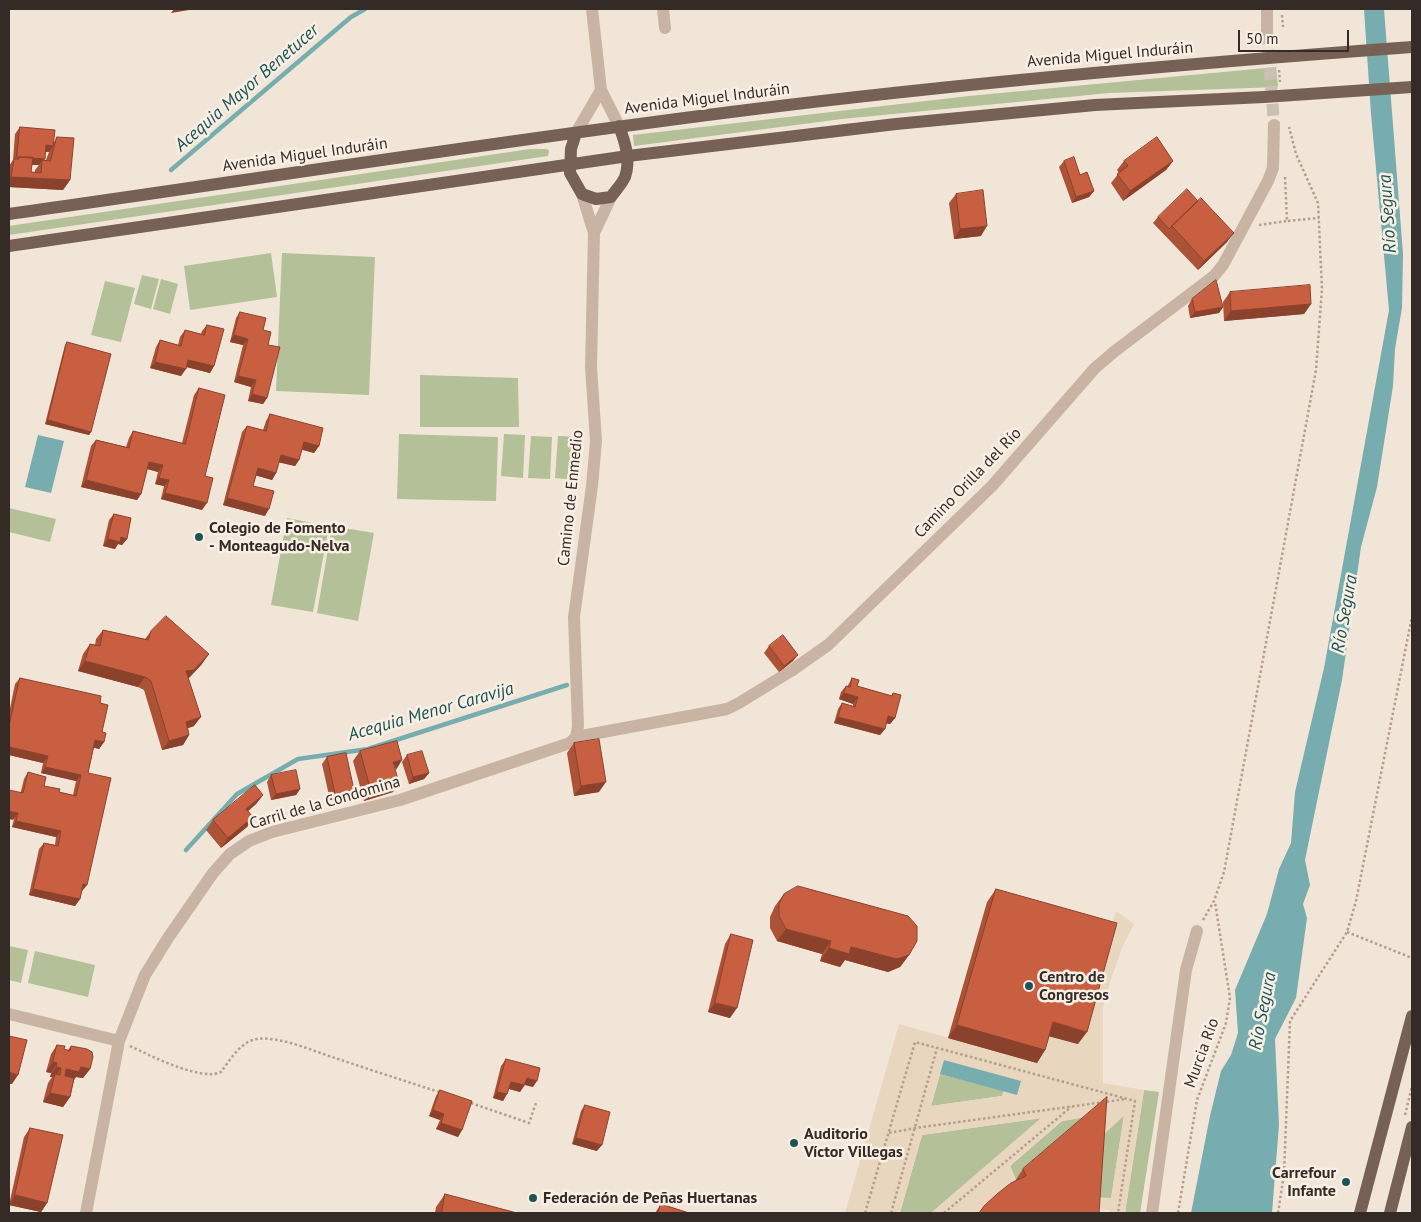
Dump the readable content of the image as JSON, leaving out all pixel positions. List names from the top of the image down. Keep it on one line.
{"streets":{"main road":["Avenida Miguel Induráin"],"street":["Camino Orilla del Río","Camino de Enmedio","Carril de la Condomina"],"path":["Murcia Río"]},"crossings":[["Camino Orilla del Río","Camino de Enmedio"],["Camino Orilla del Río","Carril de la Condomina"],["Camino de Enmedio","Carril de la Condomina"]],"water":["Acequia Mayor Benetucer","Río Segura","Acequia Menor Caravija"],"places":["Colegio de Fomento - Monteagudo-Nelva","Centro de Congresos","Auditorio Víctor Villegas","Carrefour Infante","Federación de Peñas Huertanas"],"scale_bar":"50 m"}
